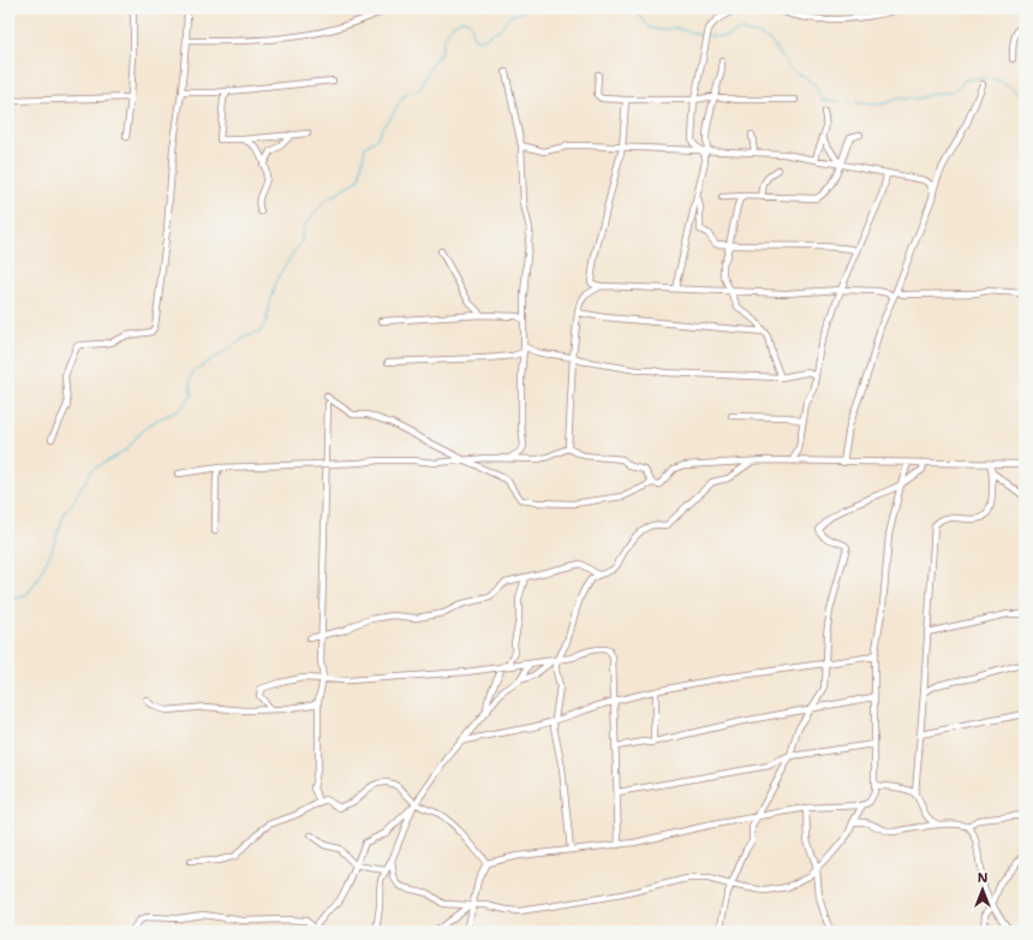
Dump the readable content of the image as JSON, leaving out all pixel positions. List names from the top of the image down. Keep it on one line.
{"north":"top"}
